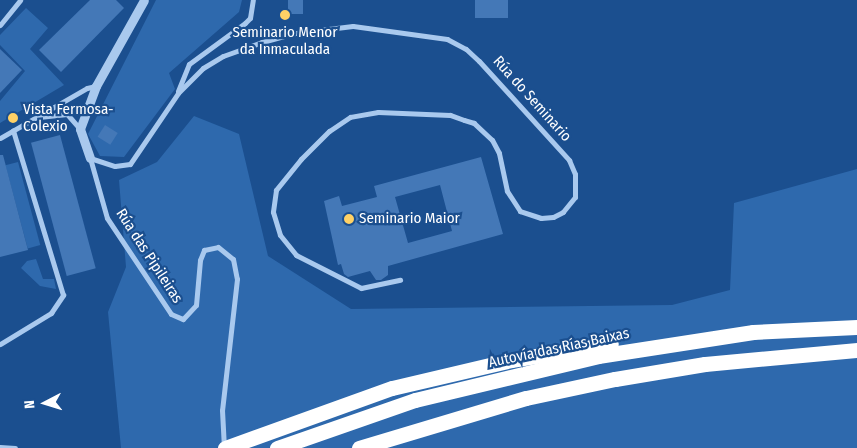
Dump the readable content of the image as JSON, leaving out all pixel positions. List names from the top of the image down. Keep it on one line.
{"streets":{"highway":["Autovía das Rías Baixas"],"street":["Rúa do Seminario","Rúa das Pipileiras"]},"crossings":[["Rúa do Seminario","Rúa das Pipileiras"]],"places":["Seminario Menor da Inmaculada","Vista Fermosa- Colexio","Seminario Maior"],"north":"left"}
